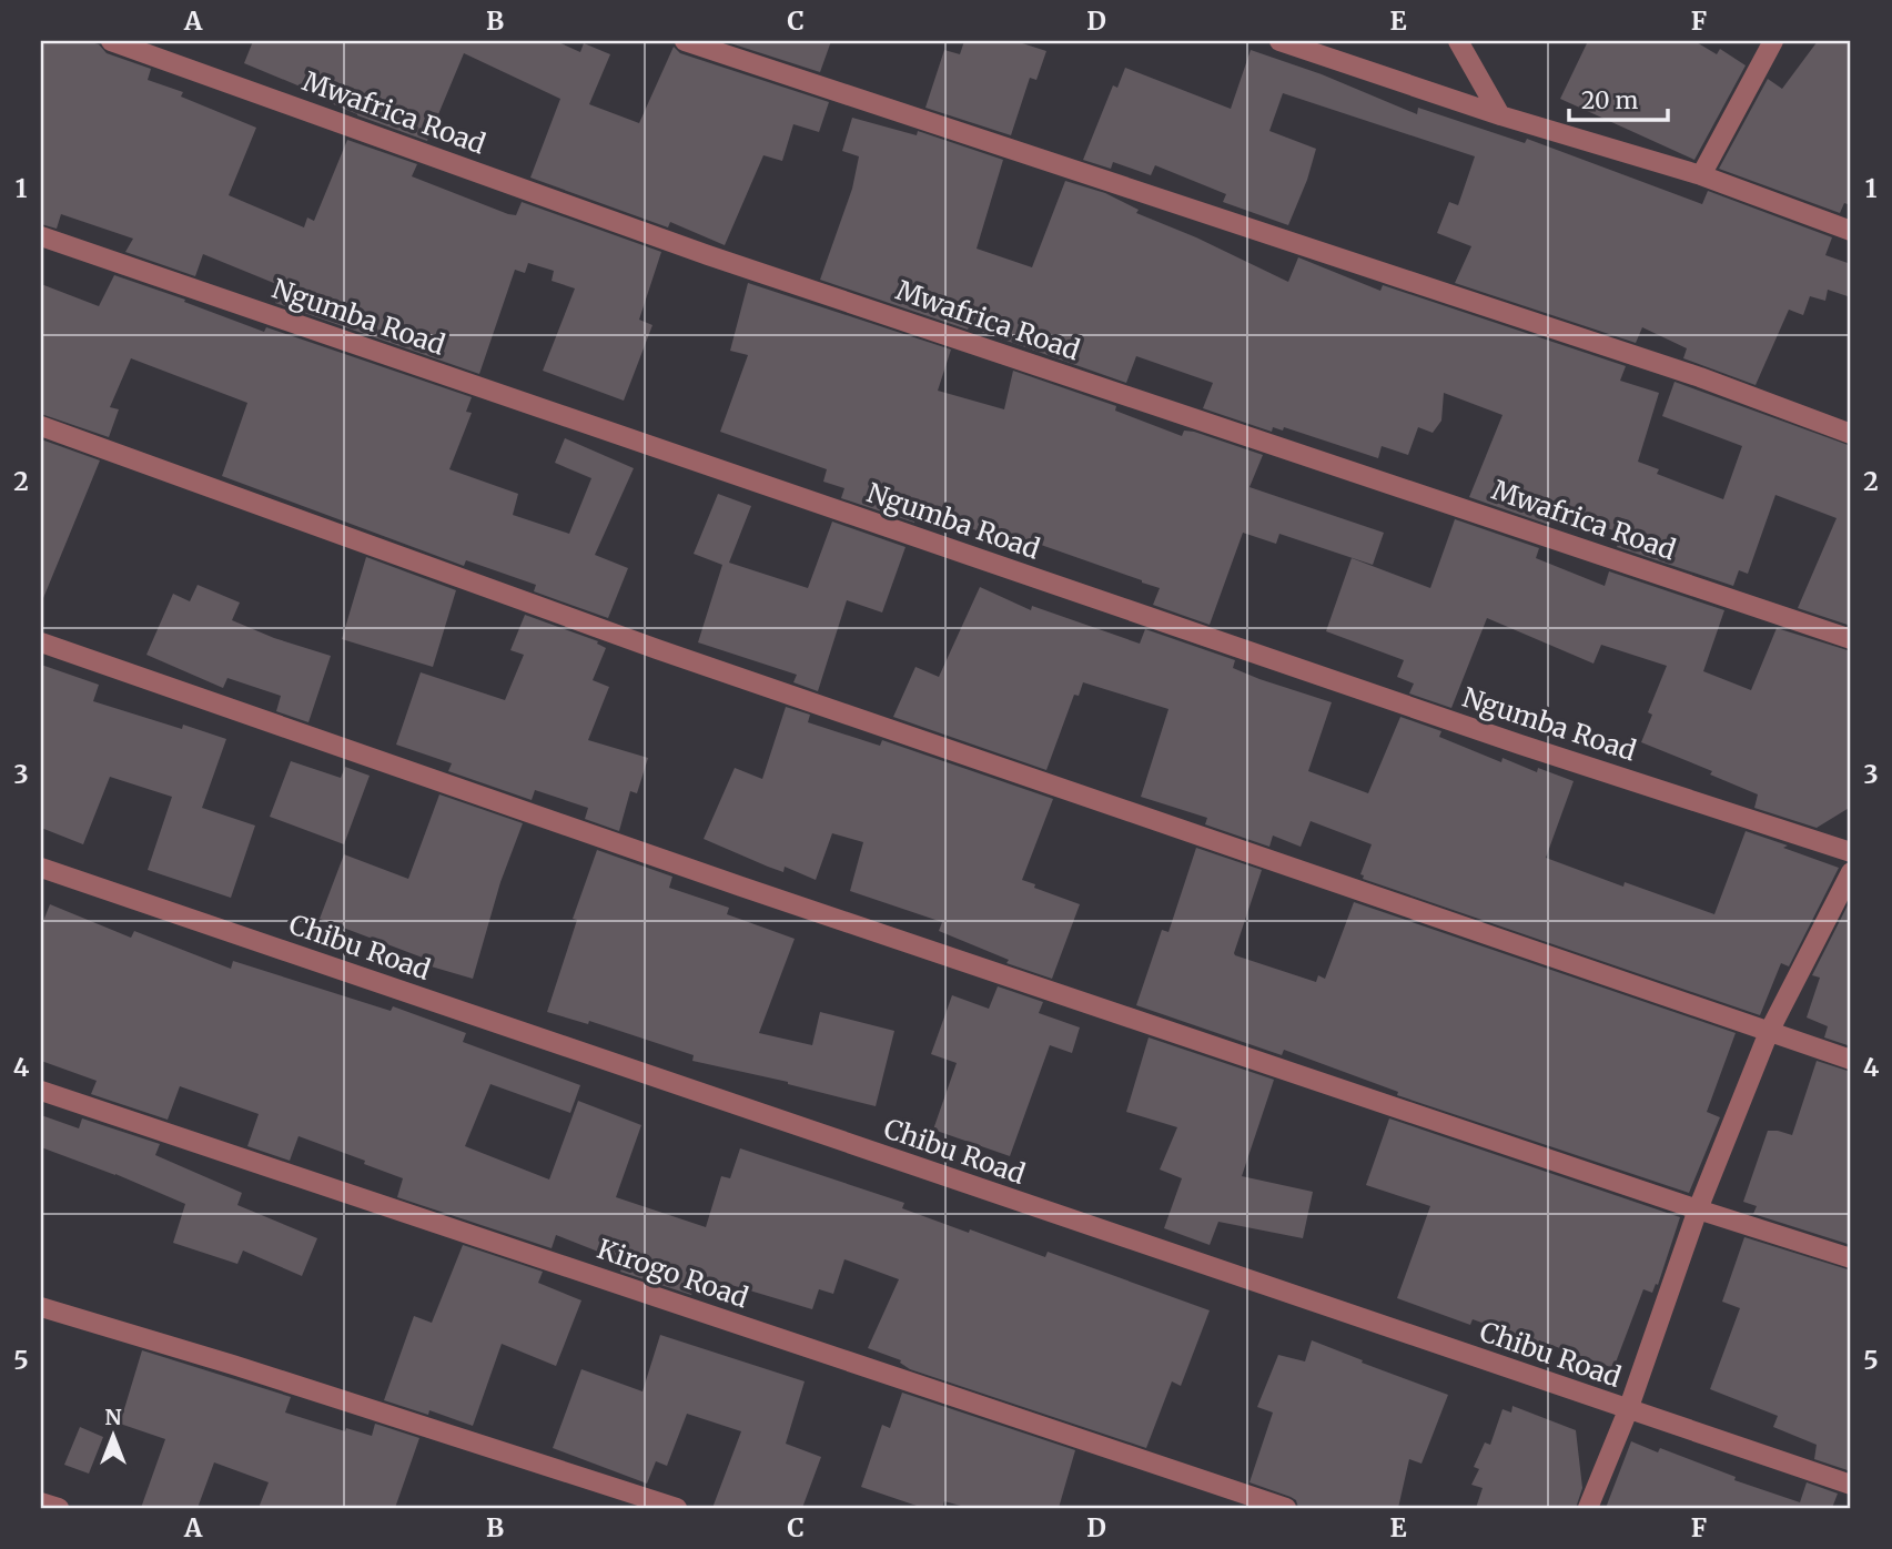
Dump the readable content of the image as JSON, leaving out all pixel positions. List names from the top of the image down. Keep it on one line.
{"streets":{"street":["Mwafrica Road","Ngumba Road","Chibu Road","Kirogo Road"]},"scale_bar":"20 m","north":"top","grid":{"columns":["A","B","C","D","E","F"],"rows":["1","2","3","4","5"]}}
